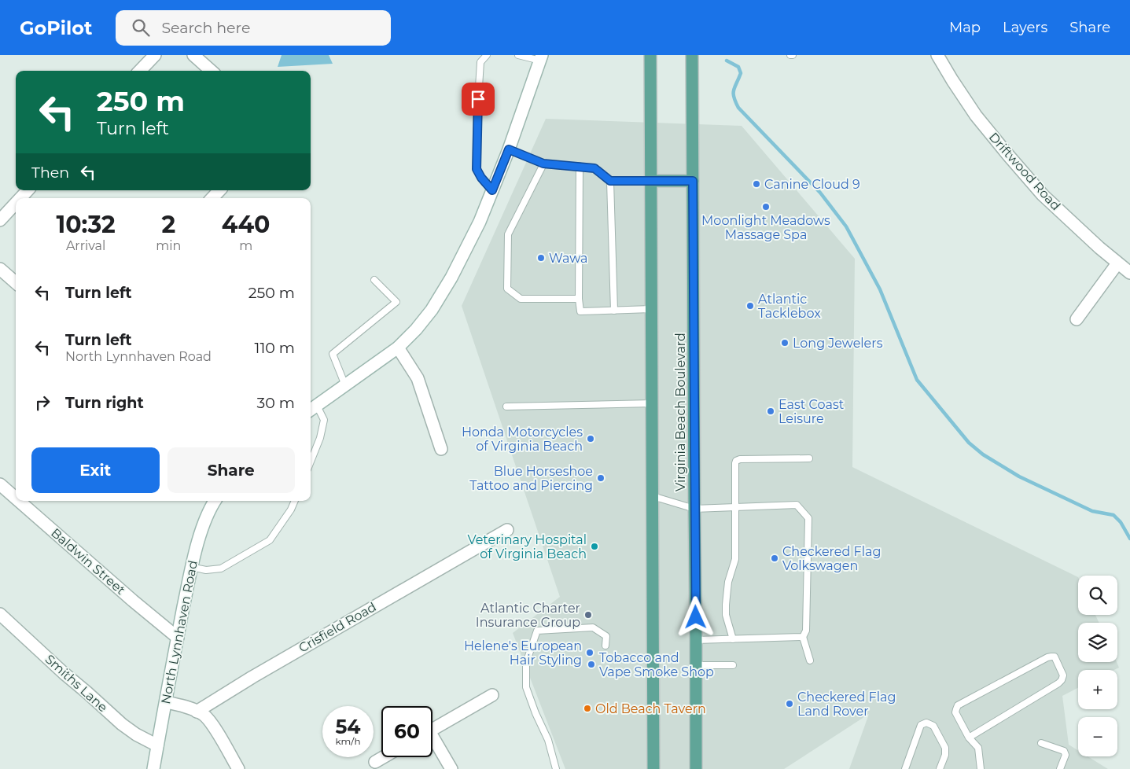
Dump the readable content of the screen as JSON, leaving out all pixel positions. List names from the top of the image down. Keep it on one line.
{"streets":{"main road":["Virginia Beach Boulevard"],"street":["Driftwood Road","Baldwin Street","Crisfield Road","North Lynnhaven Road","Smiths Lane"]},"crossings":[["Baldwin Street","North Lynnhaven Road"],["North Lynnhaven Road","Smiths Lane"]],"places":["Canine Cloud 9","Moonlight Meadows Massage Spa","Wawa","Atlantic Tacklebox","Long Jewelers","East Coast Leisure","Honda Motorcycles of Virginia Beach","Blue Horseshoe Tattoo and Piercing","Veterinary Hospital of Virginia Beach","Checkered Flag Volkswagen","Atlantic Charter Insurance Group","Helene's European Hair Styling","Tobacco and Vape Smoke Shop","Checkered Flag Land Rover","Old Beach Tavern"],"page":{"header":"GoPilot","search":"Search here","nav":["Map","Layers","Share"],"turn":["250 m","Turn left"],"then":"Then","eta":["10:32","Arrival","2","min","440","m"],"list":[{"name":"Turn left","value":"250 m"},{"name":"Turn left","note":"North Lynnhaven Road","value":"110 m"},{"name":"Turn right","value":"30 m"}],"buttons":["Exit","Share"],"map_buttons":["+","−"],"speed":"54 km/h","limit":"60"}}
